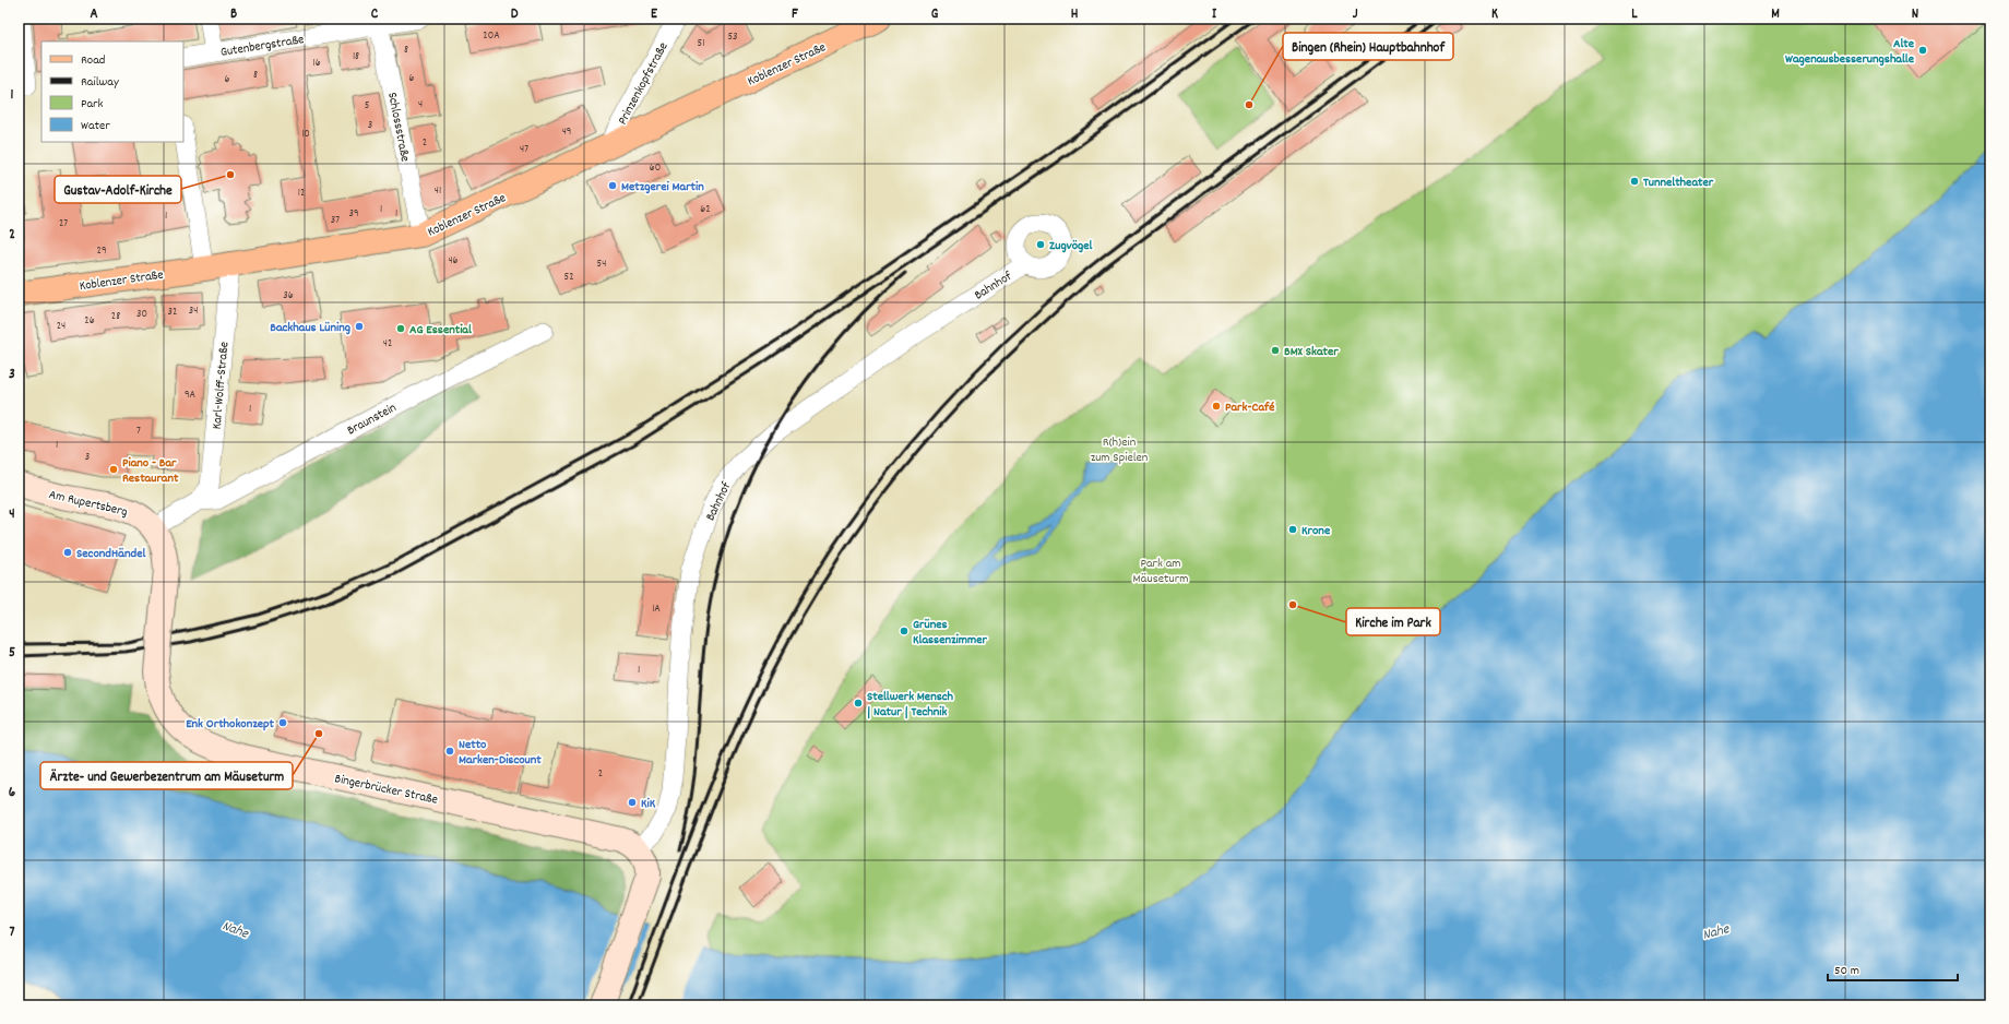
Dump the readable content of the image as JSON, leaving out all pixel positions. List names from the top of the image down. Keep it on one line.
{"streets":{"main road":["Koblenzer Straße","Am Rupertsberg","Bingerbrücker Straße"],"street":["Gutenbergstraße","Prinzenkopfstraße","Schlossstraße","Bahnhof","Karl-Wolff-Straße","Braunstein"]},"crossings":[["Gutenbergstraße","Schlossstraße"],["Koblenzer Straße","Prinzenkopfstraße"],["Koblenzer Straße","Schlossstraße"],["Koblenzer Straße","Karl-Wolff-Straße"],["Bahnhof","Bingerbrücker Straße"],["Karl-Wolff-Straße","Braunstein"],["Am Rupertsberg","Bingerbrücker Straße"]],"water":["Nahe"],"parks":["R(h)ein zum Spielen","Park am Mäuseturm"],"places":["Alte Wagenausbesserungshalle","Bingen (Rhein) Hauptbahnhof","Gustav-Adolf-Kirche","Tunneltheater","Metzgerei Martin","Zugvögel","Backhaus Lüning","AG Essential","BMX Skater","Park-Café","Piano - Bar Restaurant","Krone","SecondHändel","Kirche im Park","Grünes Klassenzimmer","Stellwerk Mensch | Natur | Technik","Enk Orthokonzept","Ärzte- und Gewerbezentrum am Mäuseturm","Netto Marken-Discount","KiK"],"house_numbers":["20A","53","51","8","18","16","8","6","6","4","5","3","49","10","2","47","60","41","12","1","62","39","1","1","37","27","29","46","54","52","36","34","32","30","28","26","24","42","9A","1","7","1","3","1A","1","2"],"legend":["Road","Railway","Park","Water"],"scale_bar":"50 m","grid":{"columns":["A","B","C","D","E","F","G","H","I","J","K","L","M","N"],"rows":["1","2","3","4","5","6","7"]}}
